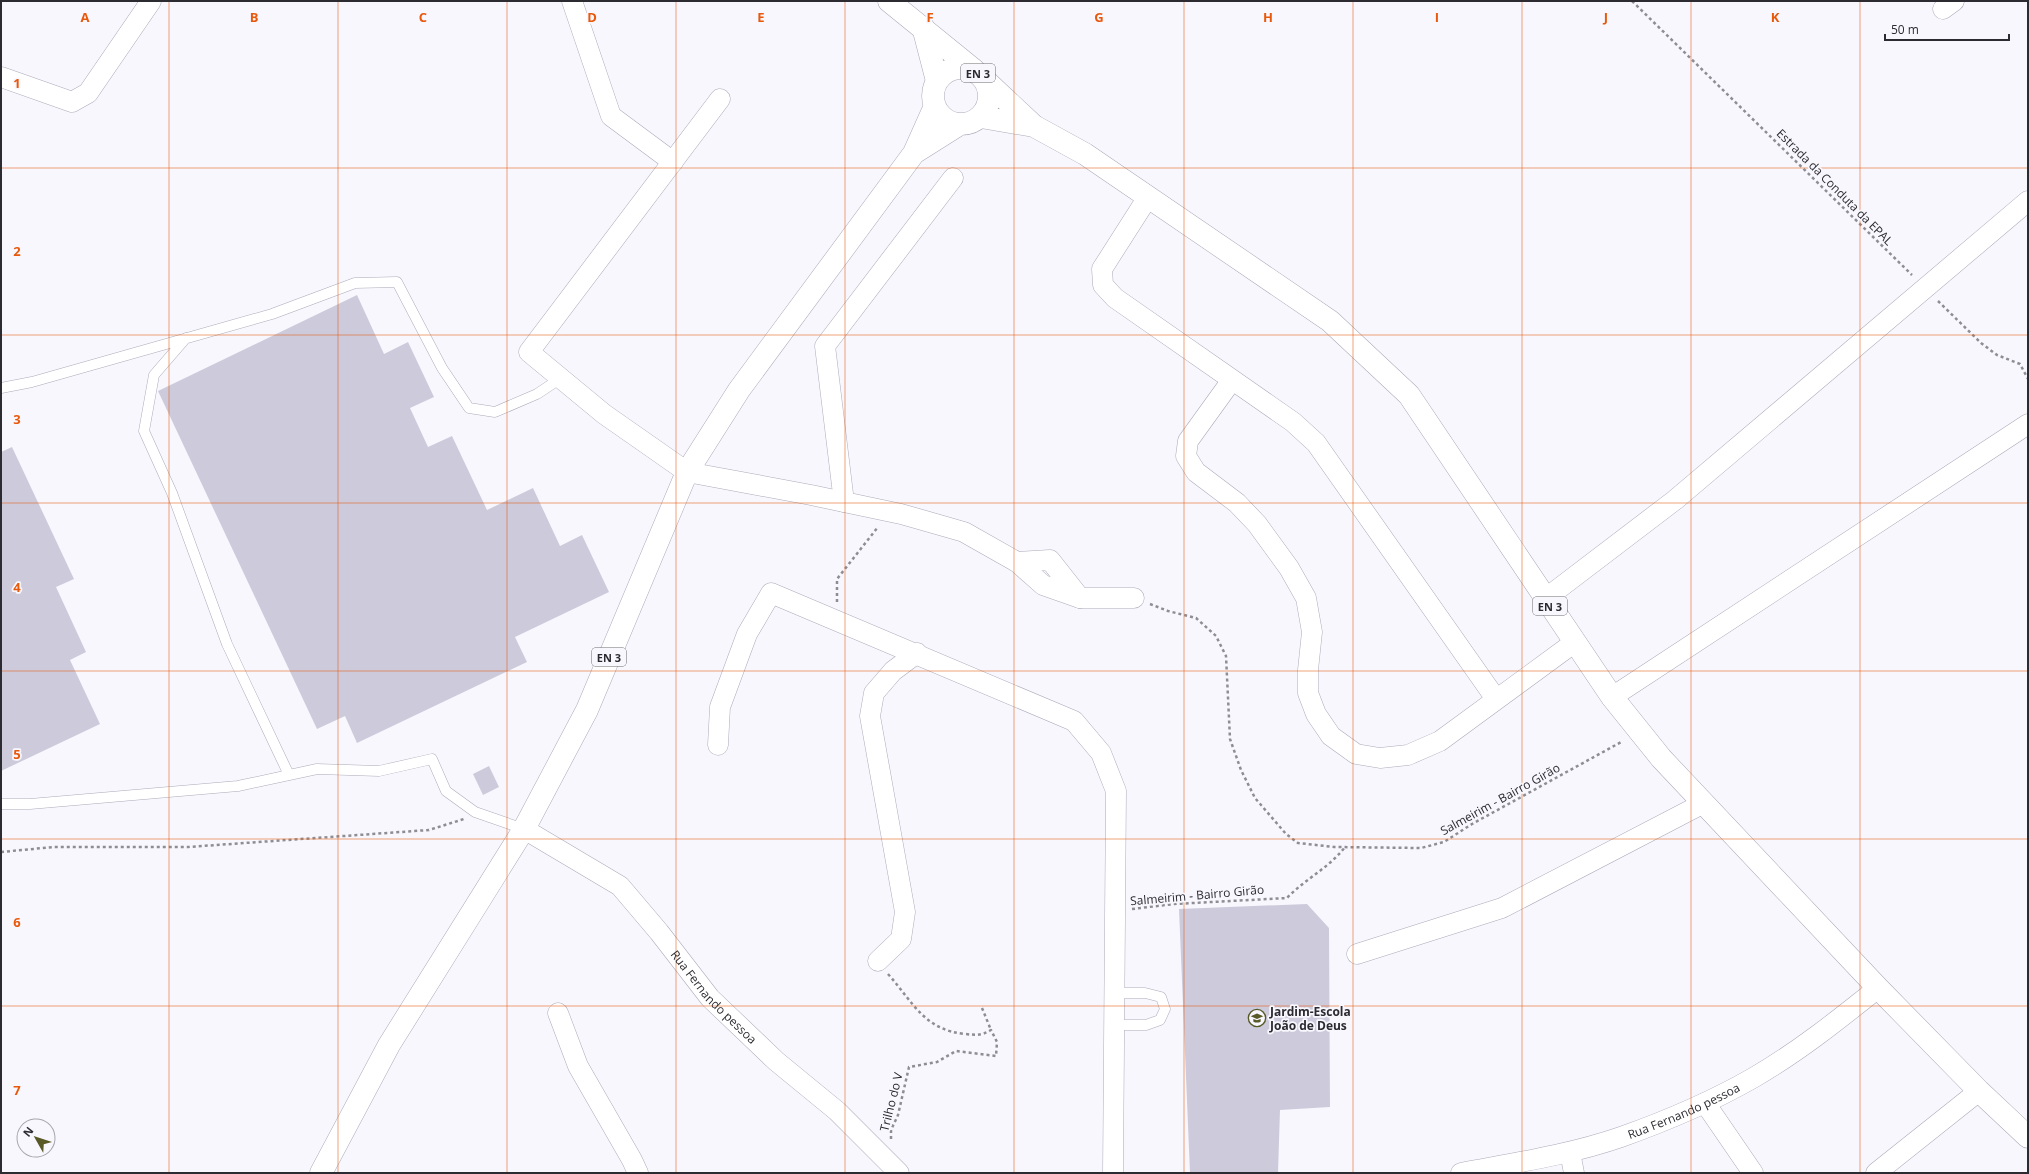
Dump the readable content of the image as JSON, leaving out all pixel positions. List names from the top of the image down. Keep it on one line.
{"streets":{"main road":["EN 3"],"street":["Rua Fernando pessoa"],"path":["Estrada da Conduta da EPAL","Salmeirim - Bairro Girão","Trilho do V"]},"crossings":[["EN 3","Salmeirim - Bairro Girão"],["EN 3","Rua Fernando pessoa"],["Rua Fernando pessoa","Trilho do V"]],"places":{"school or university":["Jardim-Escola João de Deus"]},"scale_bar":"50 m","north":"top left","grid":{"columns":["A","B","C","D","E","F","G","H","I","J","K"],"rows":["1","2","3","4","5","6","7"]}}
